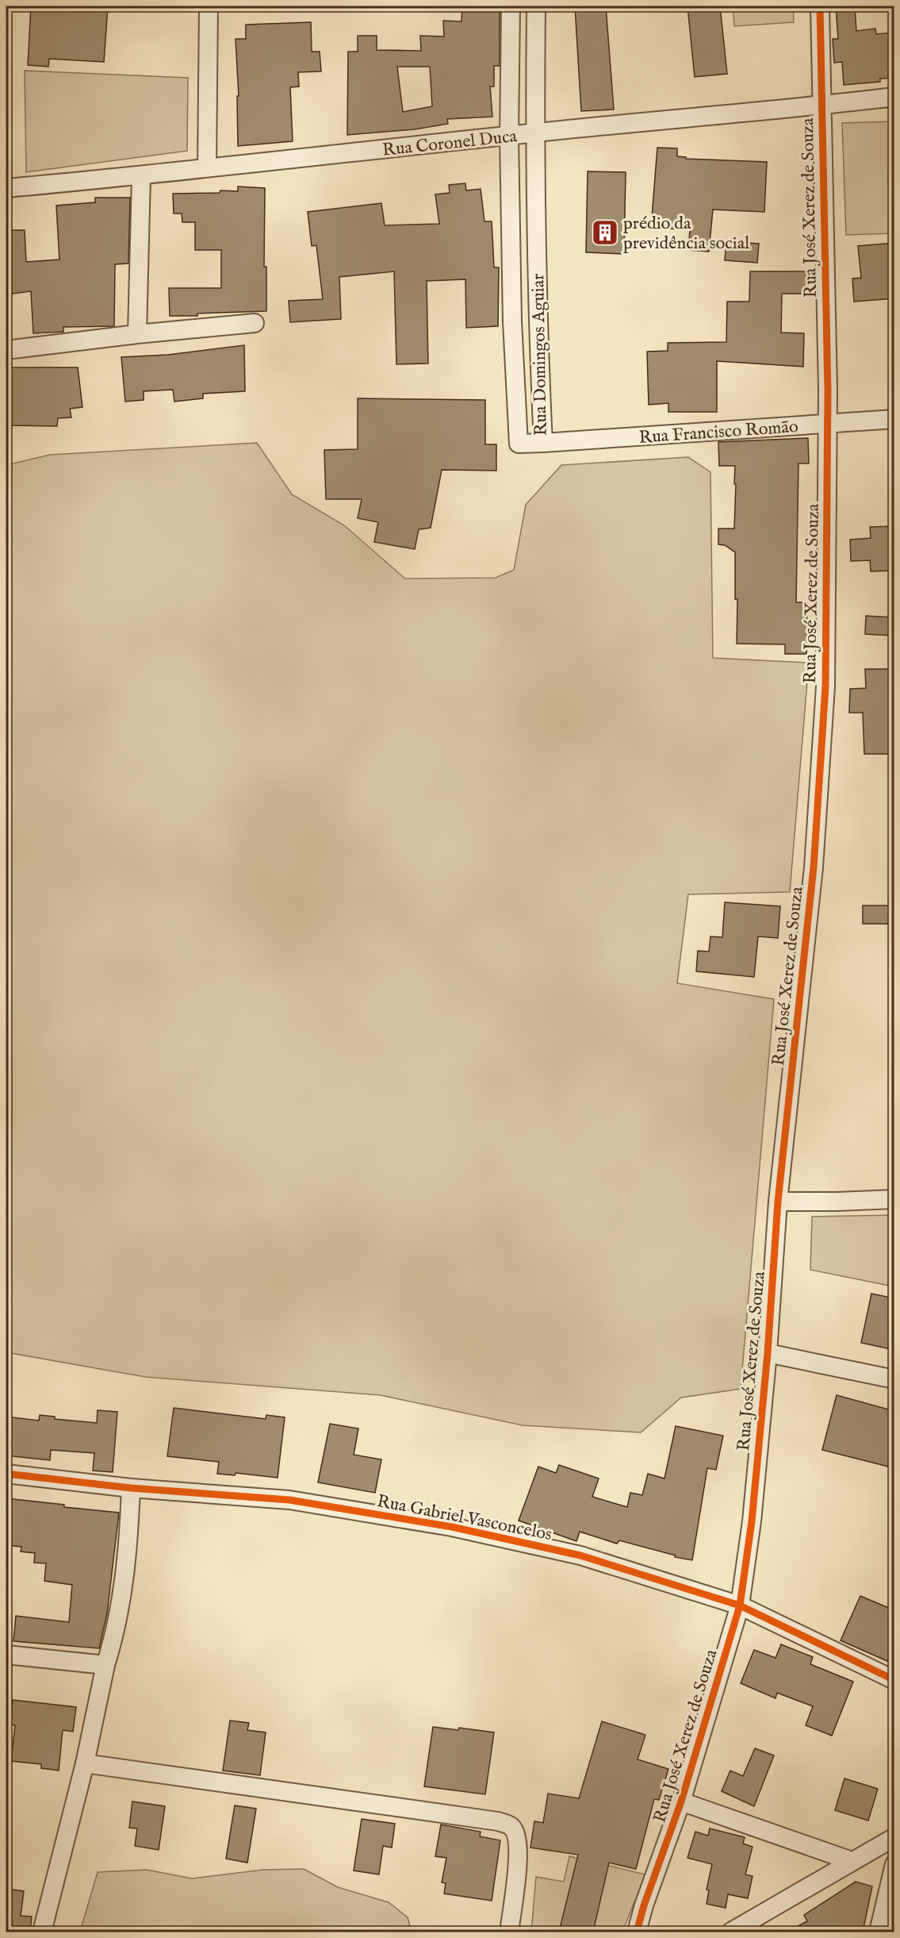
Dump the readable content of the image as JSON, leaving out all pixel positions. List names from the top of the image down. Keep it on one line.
{"streets":{"street":["Rua Coronel Duca","Rua José Xerez de Souza","Rua Domingos Aguiar","Rua Francisco Romão","Rua Gabriel Vasconcelos"]},"crossings":[["Rua Coronel Duca","Rua José Xerez de Souza"],["Rua Coronel Duca","Rua Domingos Aguiar"],["Rua José Xerez de Souza","Rua Francisco Romão"],["Rua José Xerez de Souza","Rua Gabriel Vasconcelos"],["Rua Domingos Aguiar","Rua Francisco Romão"]],"places":{"building":["prédio da previdência social"]}}
